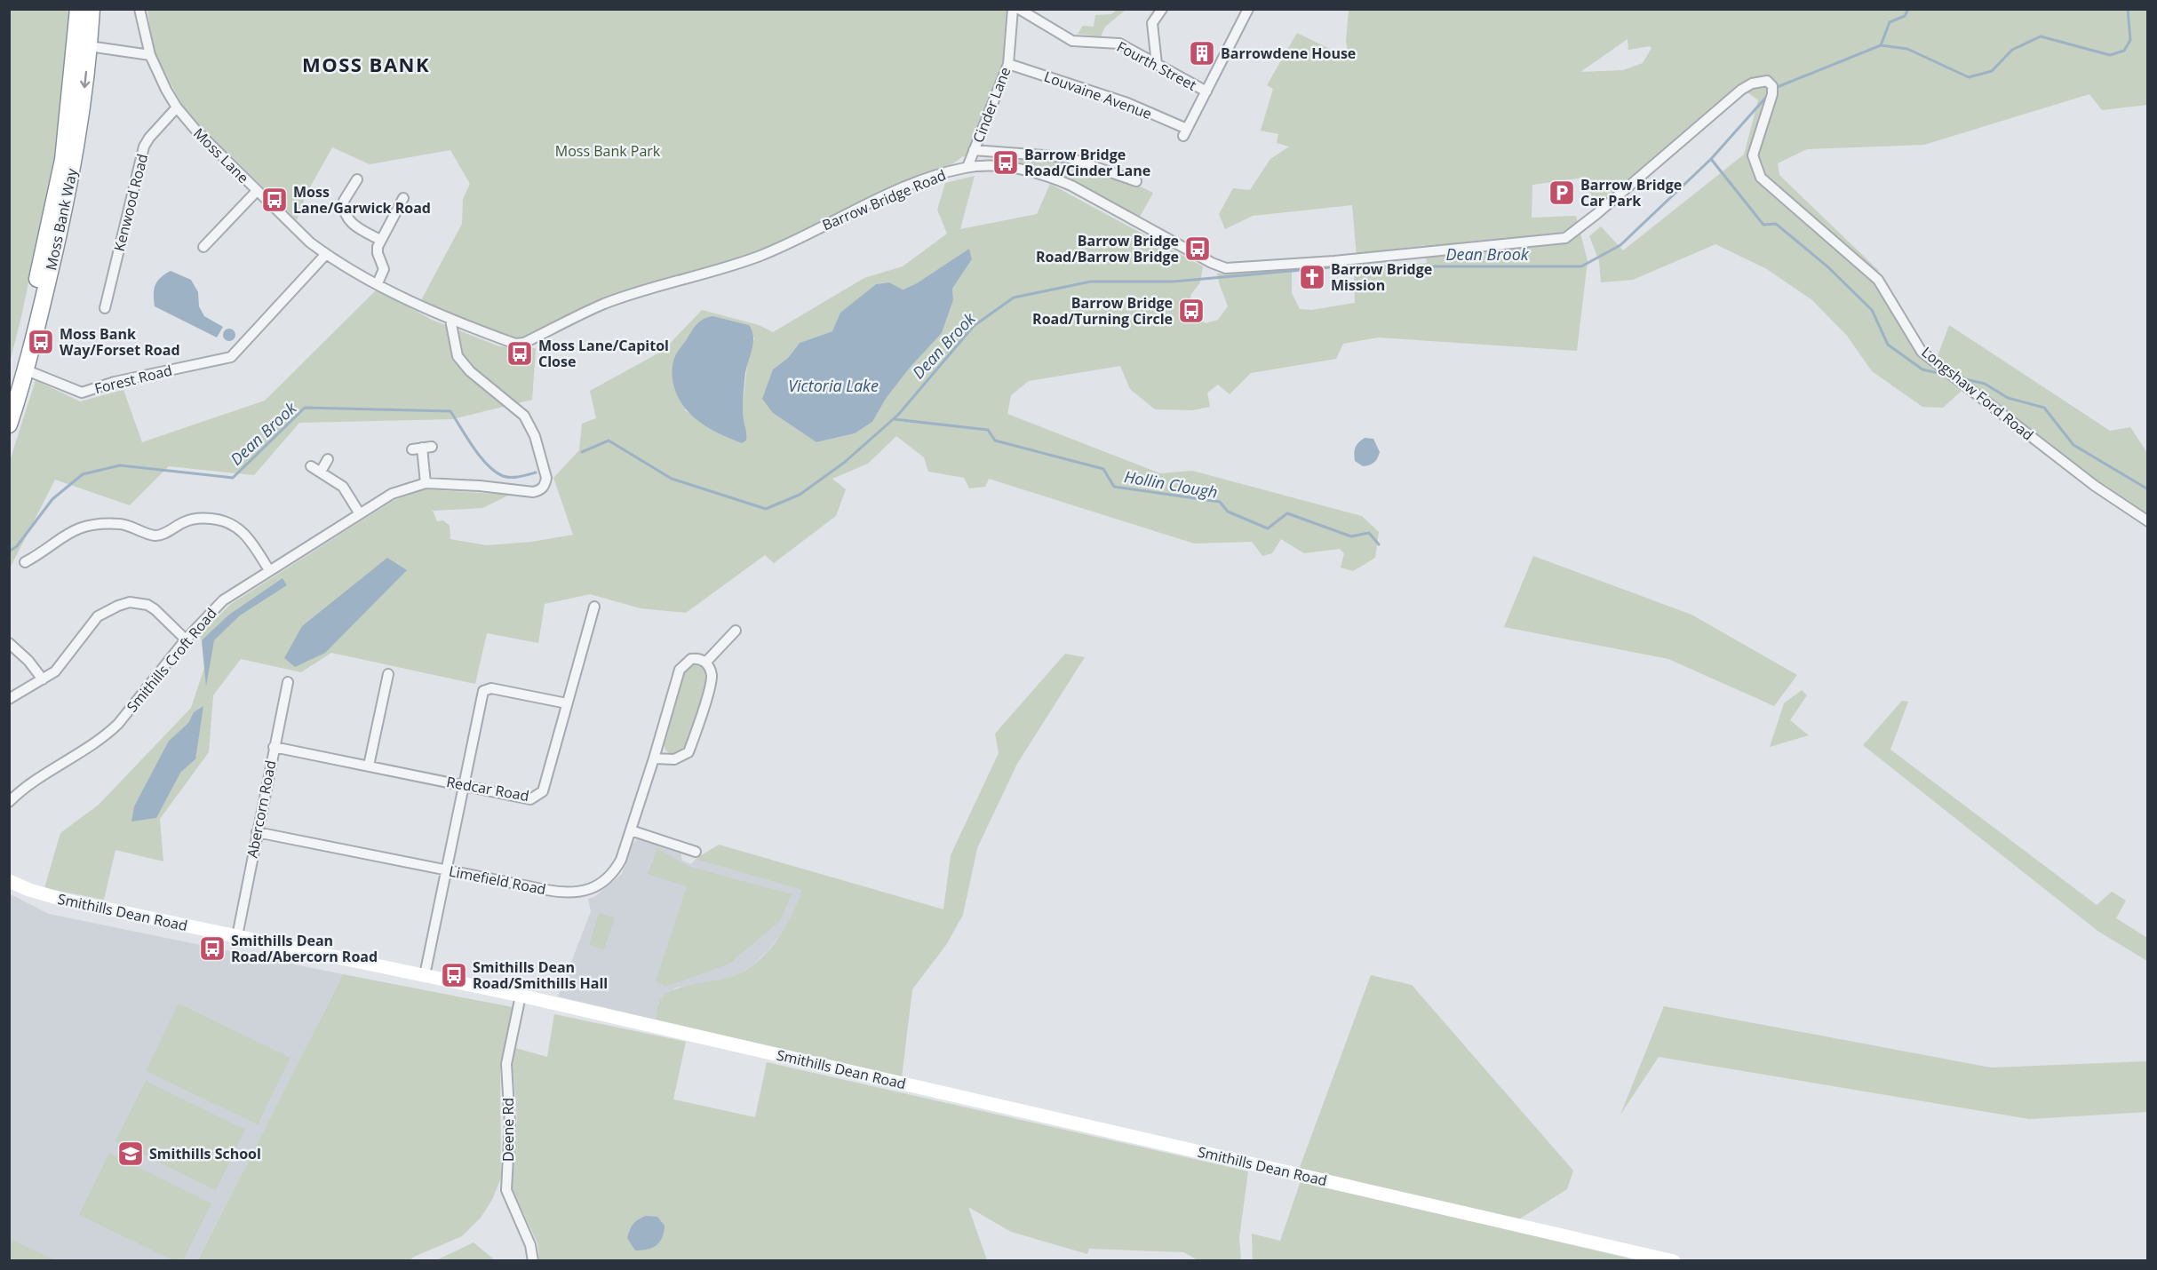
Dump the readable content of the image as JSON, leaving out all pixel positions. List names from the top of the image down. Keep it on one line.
{"streets":{"highway":["Moss Bank Way"],"street":["Fourth Street","Louvaine Avenue","Cinder Lane","Moss Lane","Barrow Bridge Road","Kenwood Road","Forest Road","Longshaw Ford Road","Smithills Croft Road","Redcar Road","Abercorn Road","Limefield Road","Smithills Dean Road","Deene Rd"]},"crossings":[["Fourth Street","Louvaine Avenue"],["Louvaine Avenue","Cinder Lane"],["Cinder Lane","Barrow Bridge Road"],["Moss Lane","Barrow Bridge Road"],["Moss Lane","Kenwood Road"],["Moss Lane","Forest Road"],["Moss Lane","Smithills Croft Road"],["Barrow Bridge Road","Longshaw Ford Road"],["Barrow Bridge Road","Smithills Croft Road"],["Moss Bank Way","Forest Road"],["Redcar Road","Abercorn Road"],["Abercorn Road","Limefield Road"],["Abercorn Road","Smithills Dean Road"],["Smithills Dean Road","Deene Rd"]],"districts":["MOSS BANK"],"water":["Dean Brook","Victoria Lake","Hollin Clough"],"parks":["Moss Bank Park"],"places":{"building":["Barrowdene House"],"bus stop":["Barrow Bridge Road/Cinder Lane","Moss Lane/Garwick Road","Barrow Bridge Road/Barrow Bridge","Barrow Bridge Road/Turning Circle","Moss Bank Way/Forset Road","Moss Lane/Capitol Close","Smithills Dean Road/Abercorn Road","Smithills Dean Road/Smithills Hall"],"parking":["Barrow Bridge Car Park"],"church":["Barrow Bridge Mission"],"school or university":["Smithills School"]}}
